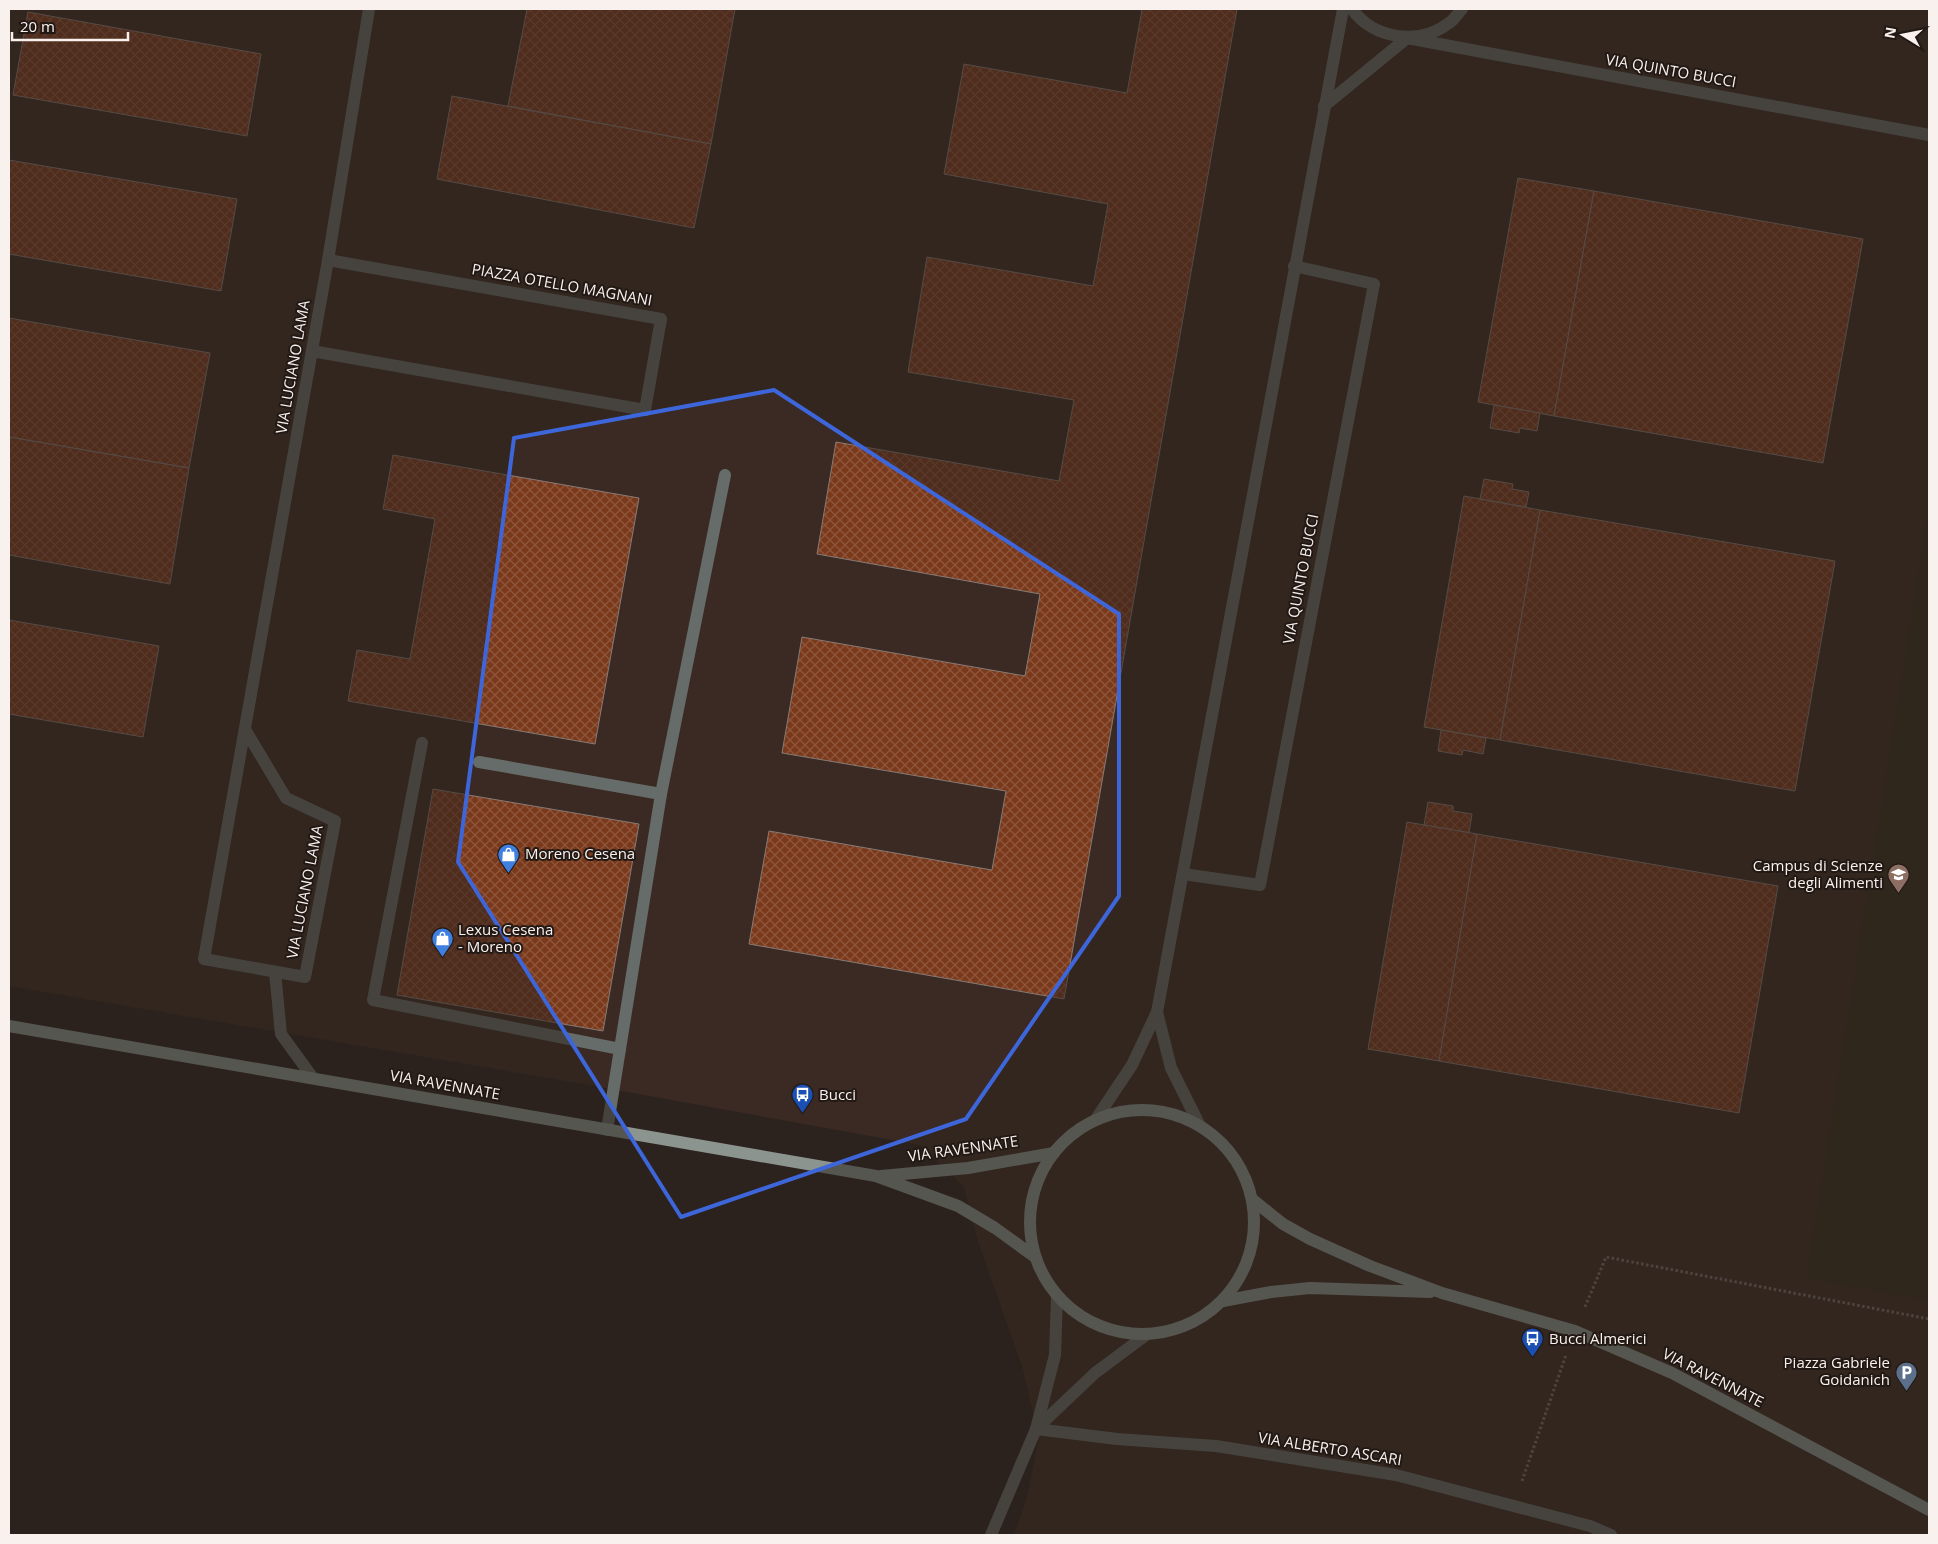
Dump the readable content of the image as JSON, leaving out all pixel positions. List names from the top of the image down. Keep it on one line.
{"streets":{"main road":["VIA RAVENNATE"],"street":["VIA QUINTO BUCCI","PIAZZA OTELLO MAGNANI","VIA LUCIANO LAMA","VIA ALBERTO ASCARI"]},"crossings":[["PIAZZA OTELLO MAGNANI","VIA LUCIANO LAMA"]],"places":{"shop":["Moreno Cesena","Lexus Cesena - Moreno"],"school or university":["Campus di Scienze degli Alimenti"],"bus stop":["Bucci","Bucci Almerici"],"parking":["Piazza Gabriele Goidanich"]},"scale_bar":"20 m","north":"left"}
